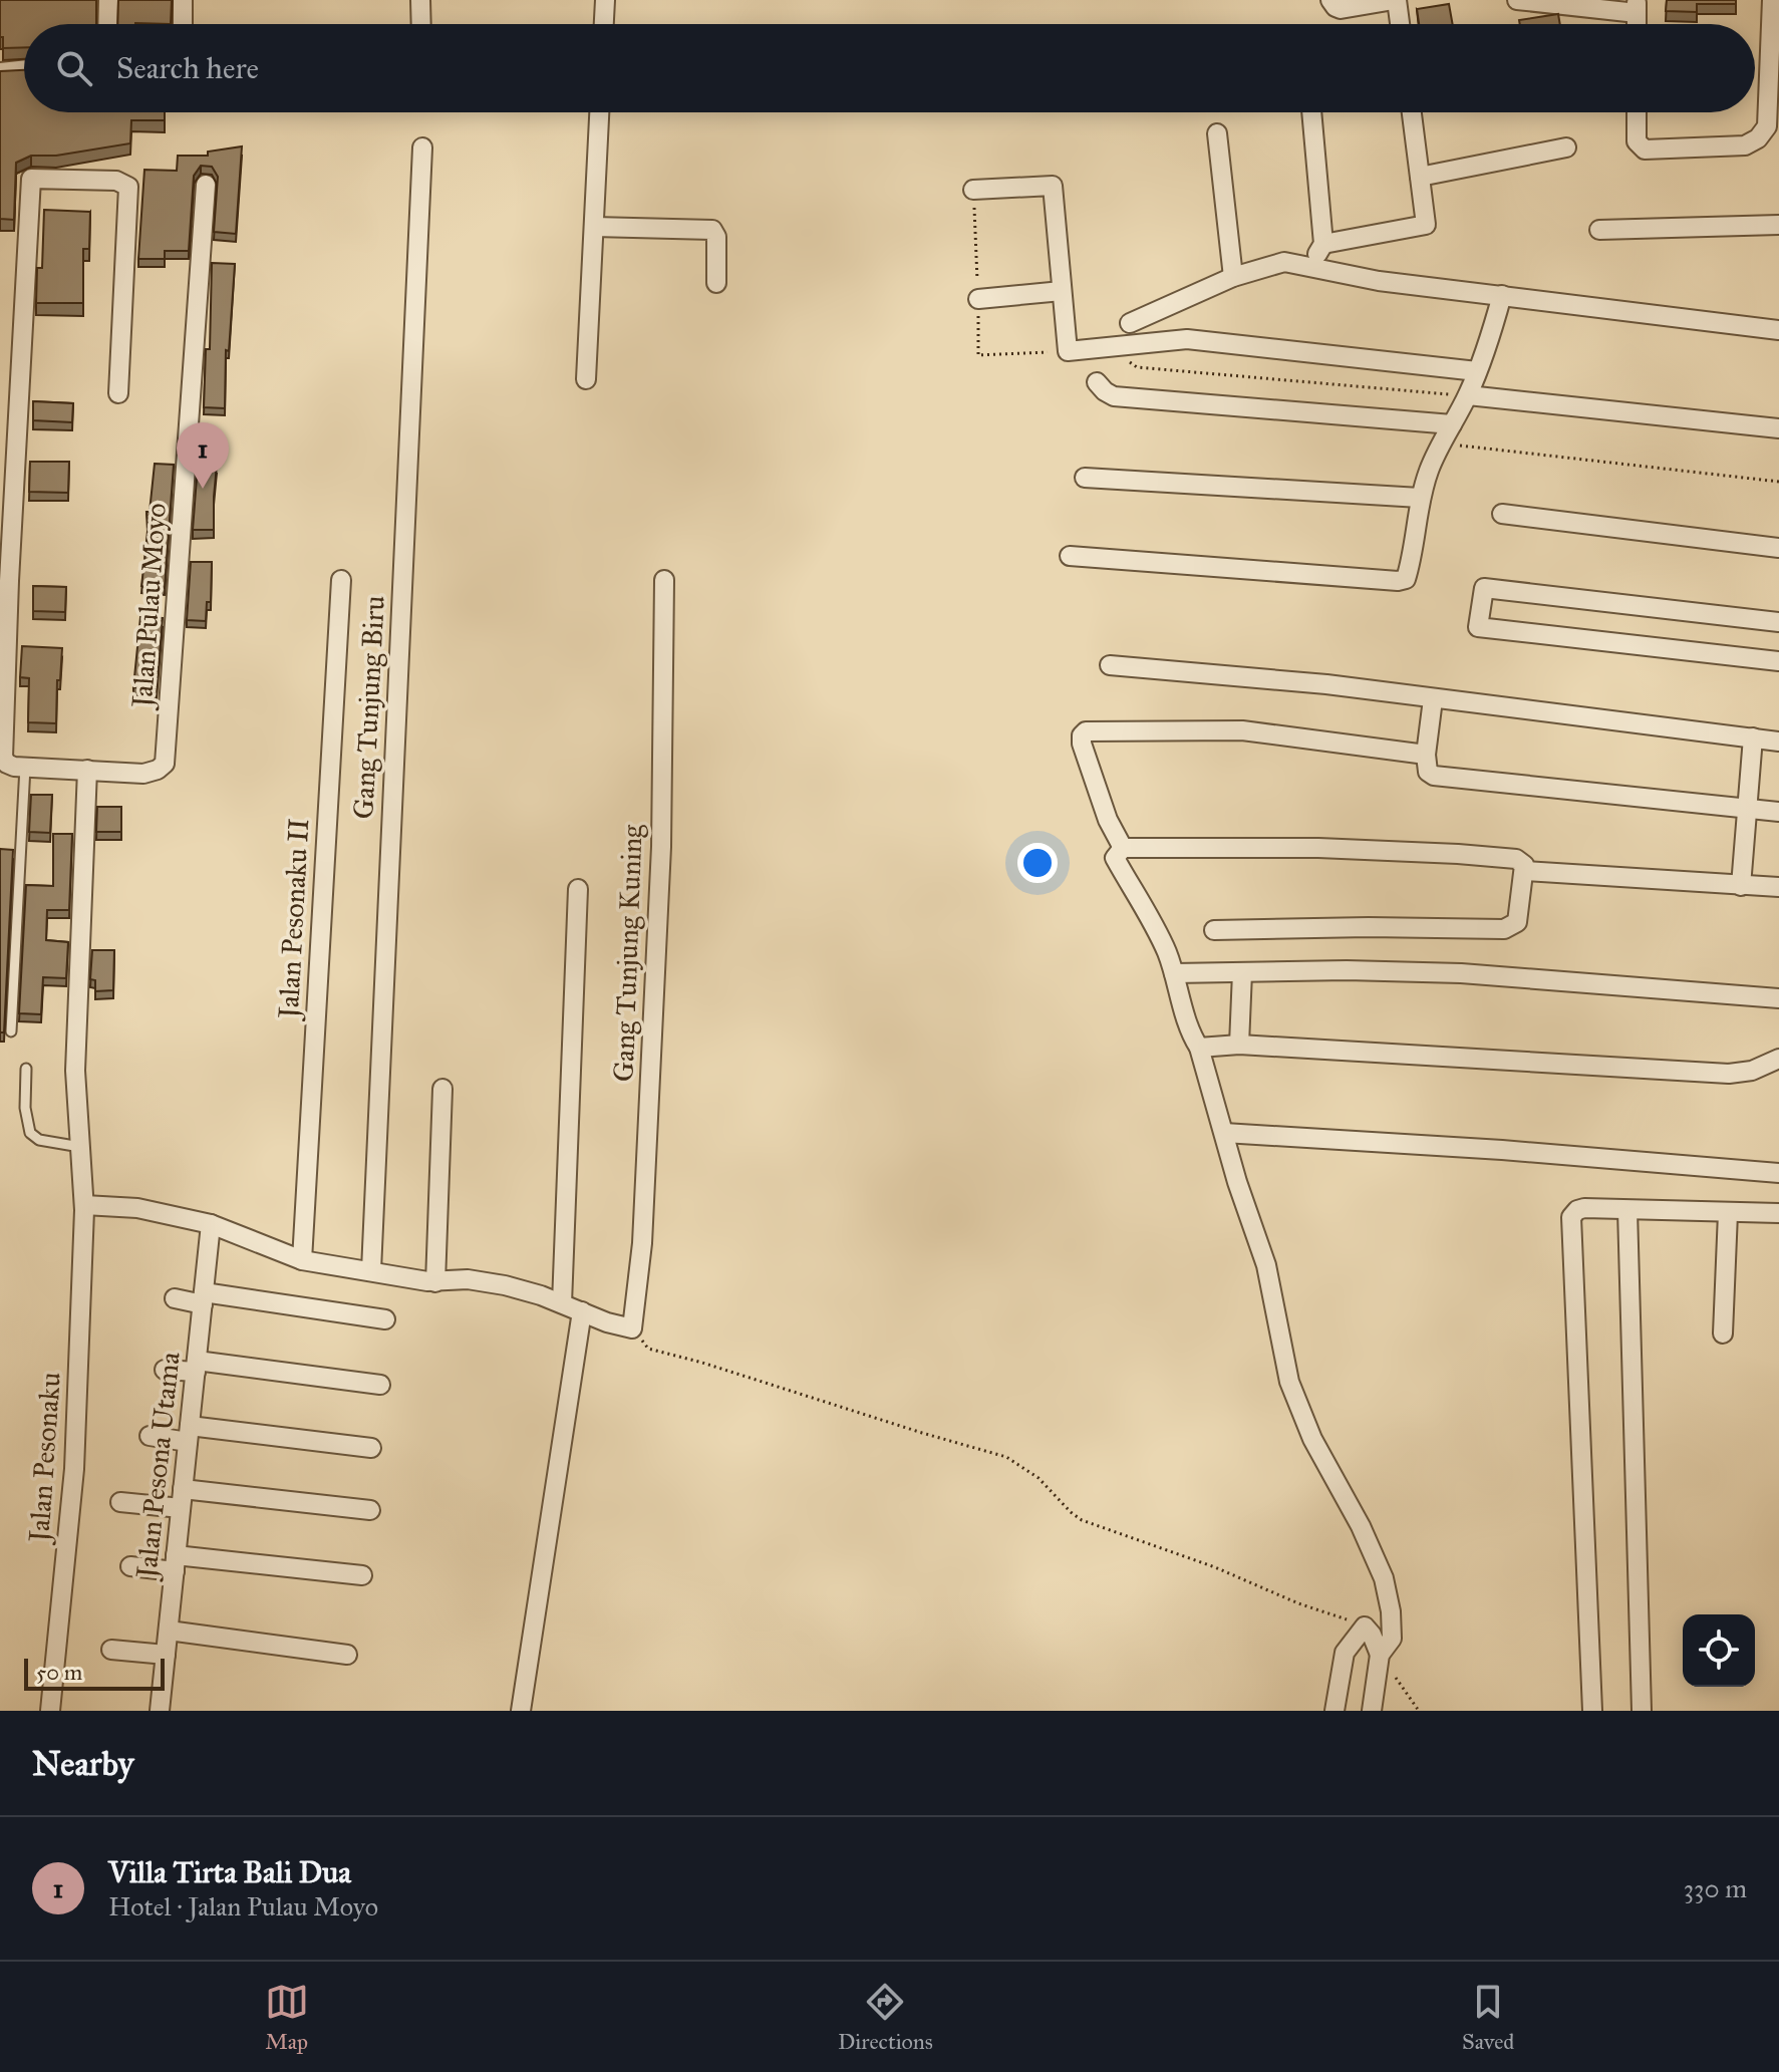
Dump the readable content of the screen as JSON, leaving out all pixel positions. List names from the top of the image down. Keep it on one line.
{"streets":{"street":["Jalan Pulau Moyo","Gang Tunjung Biru","Jalan Pesonaku II","Gang Tunjung Kuning","Jalan Pesonaku","Jalan Pesona Utama"]},"crossings":[["Jalan Pulau Moyo","Jalan Pesonaku"]],"scale_bar":"50 m","page":{"search":"Search here","pins":"1","scale":"50 m","heading":"Nearby","list":[{"mark":"1","name":"Villa Tirta Bali Dua","note":"Hotel · Jalan Pulau Moyo","value":"330 m"}],"nav":["Map","Directions","Saved"]}}
